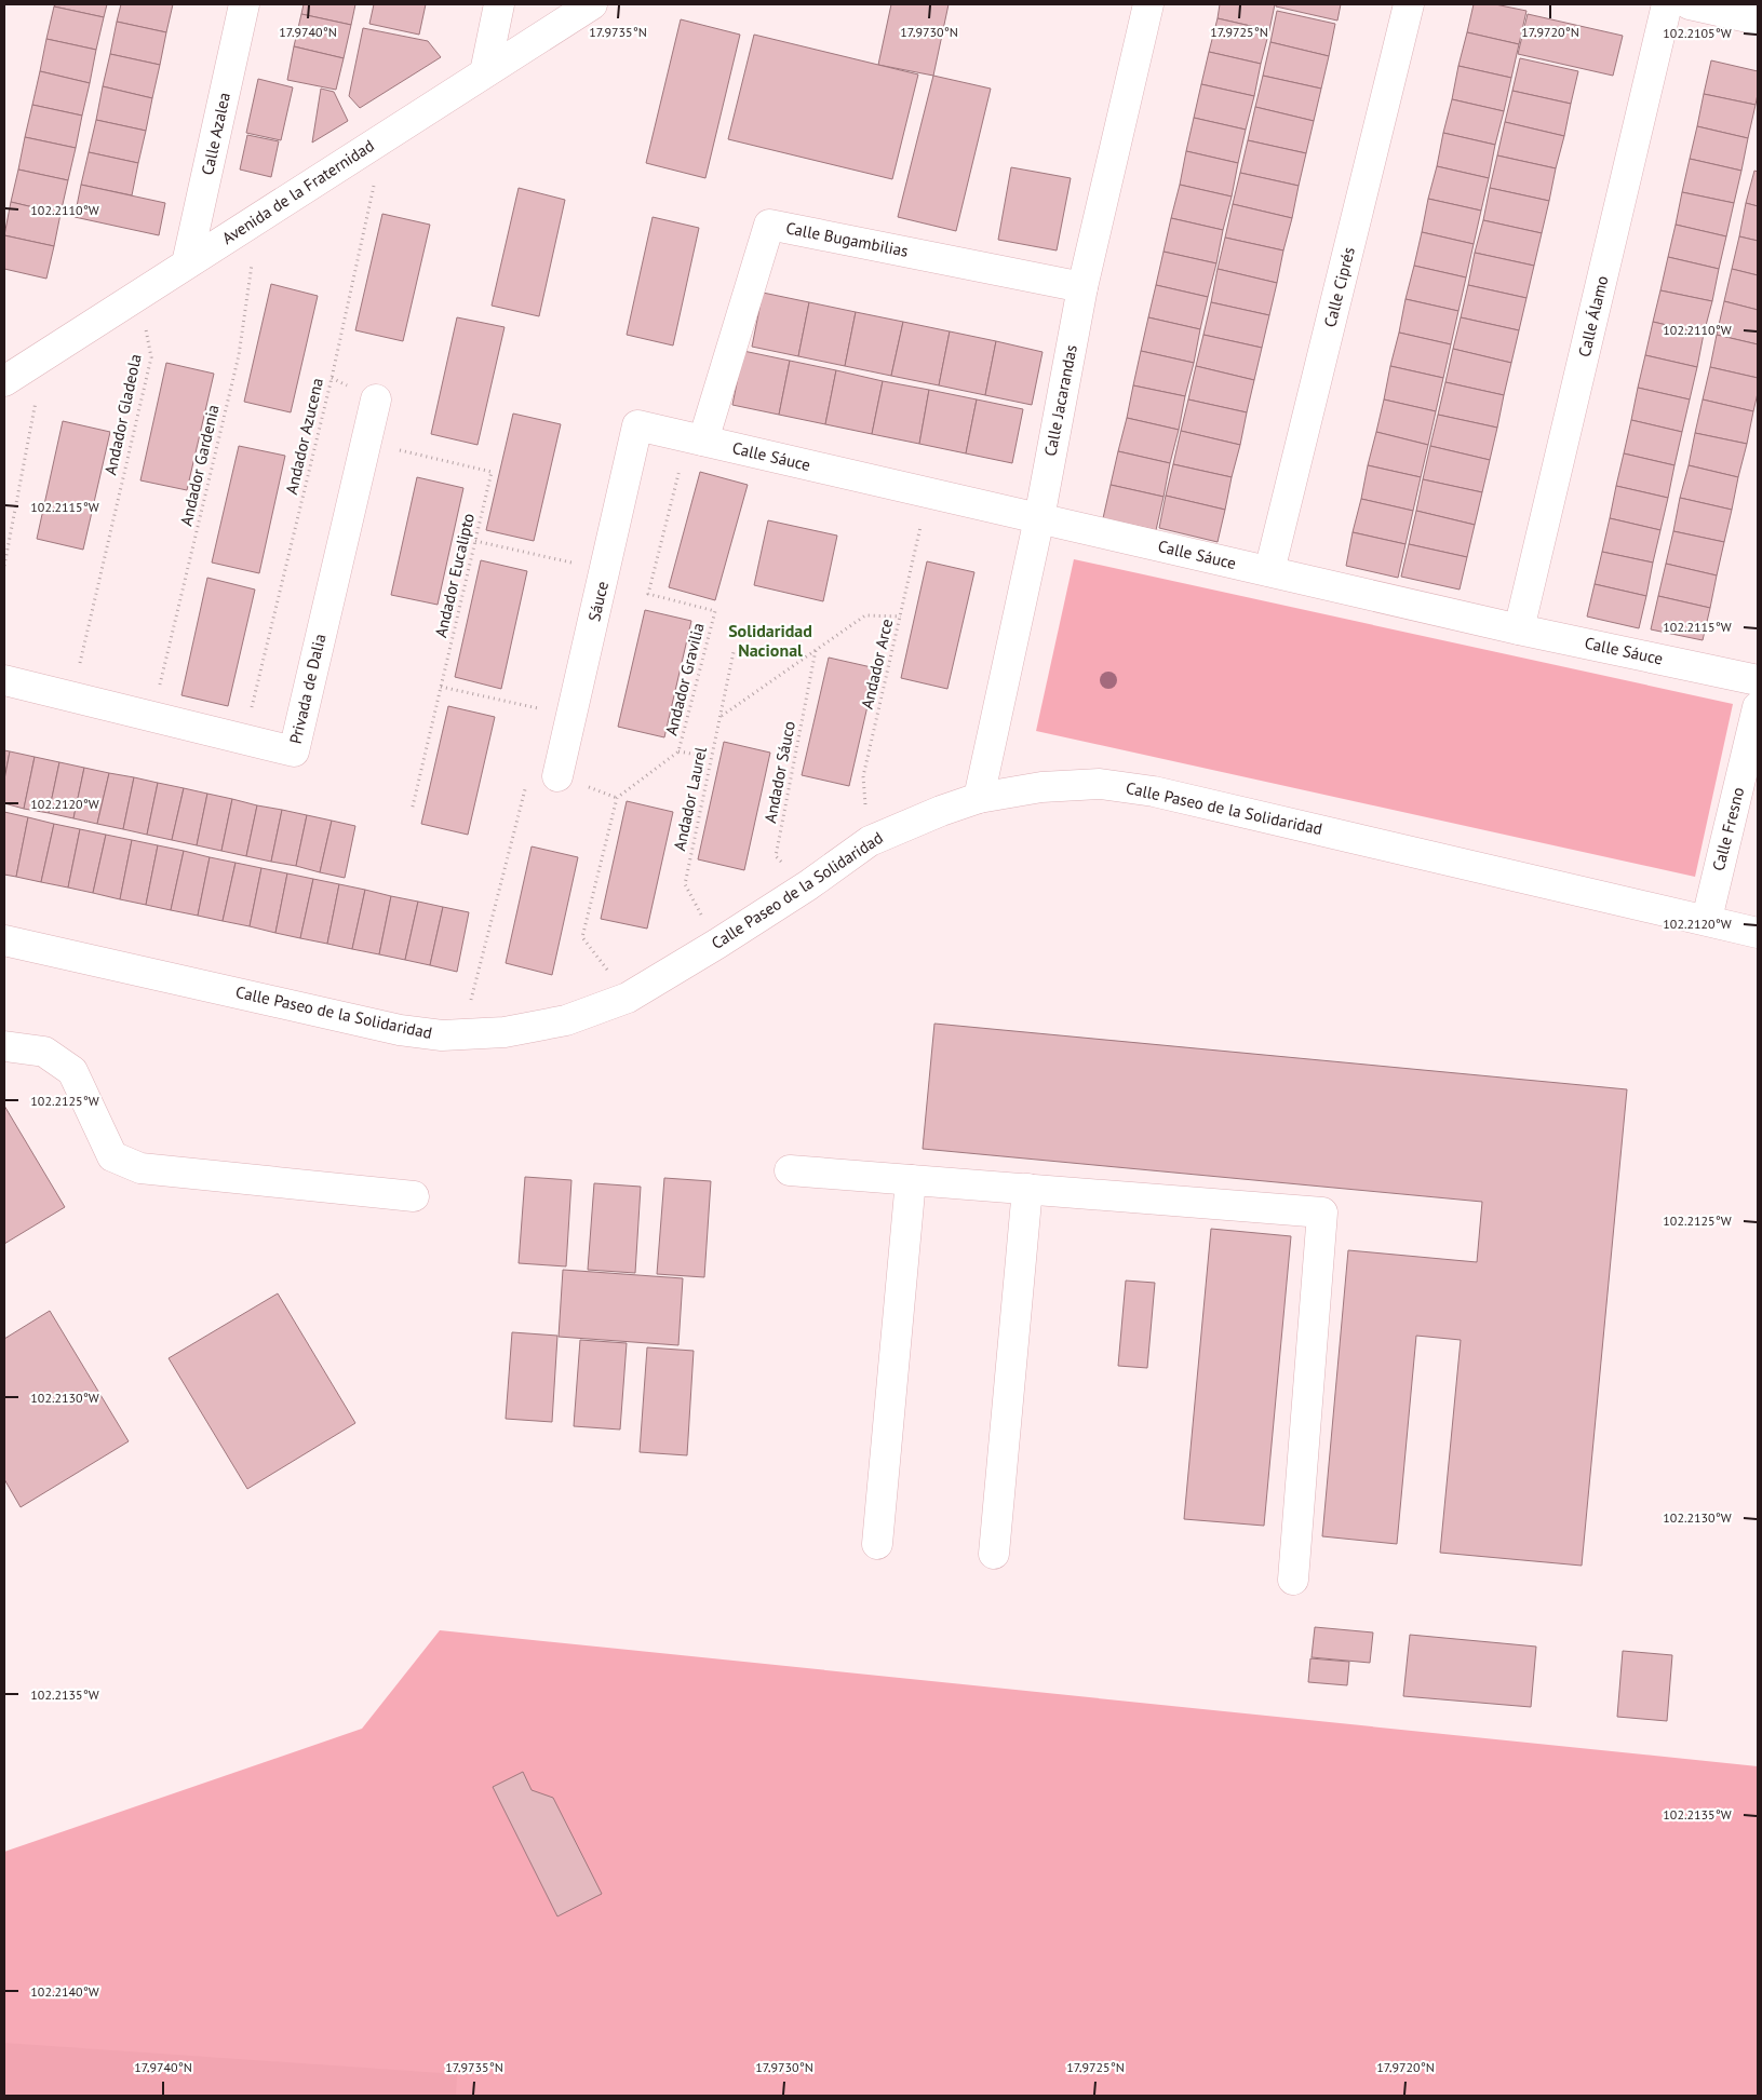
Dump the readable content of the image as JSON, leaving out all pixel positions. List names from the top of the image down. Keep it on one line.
{"streets":{"street":["Calle Azalea","Avenida de la Fraternidad","Calle Bugambilias","Calle Ciprés","Calle Álamo","Calle Jacarandas","Calle Sáuce","Sáuce","Privada de Dalia","Calle Paseo de la Solidaridad","Calle Fresno"],"path":["Andador Gladeola","Andador Azucena","Andador Gardenia","Andador Eucalipto","Andador Arce","Andador Gravilia","Andador Sáuco","Andador Laurel"]},"crossings":[["Calle Azalea","Avenida de la Fraternidad"],["Avenida de la Fraternidad","Andador Gladeola"],["Avenida de la Fraternidad","Andador Azucena"],["Avenida de la Fraternidad","Andador Gardenia"],["Calle Bugambilias","Calle Jacarandas"],["Calle Bugambilias","Calle Sáuce"],["Calle Bugambilias","Andador Gravilia"],["Calle Ciprés","Calle Sáuce"],["Calle Álamo","Calle Sáuce"],["Calle Jacarandas","Calle Sáuce"],["Calle Jacarandas","Calle Paseo de la Solidaridad"],["Andador Gladeola","Privada de Dalia"],["Andador Azucena","Privada de Dalia"],["Calle Sáuce","Sáuce"],["Calle Sáuce","Andador Arce"],["Calle Sáuce","Andador Gravilia"],["Andador Gardenia","Privada de Dalia"],["Andador Eucalipto","Privada de Dalia"],["Andador Arce","Calle Paseo de la Solidaridad"],["Andador Gravilia","Calle Paseo de la Solidaridad"],["Andador Sáuco","Calle Paseo de la Solidaridad"],["Andador Laurel","Calle Paseo de la Solidaridad"],["Calle Paseo de la Solidaridad","Calle Fresno"]],"districts":["Solidaridad Nacional"],"coordinates":["17.9740°N","17.9735°N","17.9730°N","17.9725°N","17.9720°N","102.2105°W","102.2110°W","102.2115°W","102.2120°W","102.2125°W","102.2130°W","102.2135°W","102.2140°W"]}
